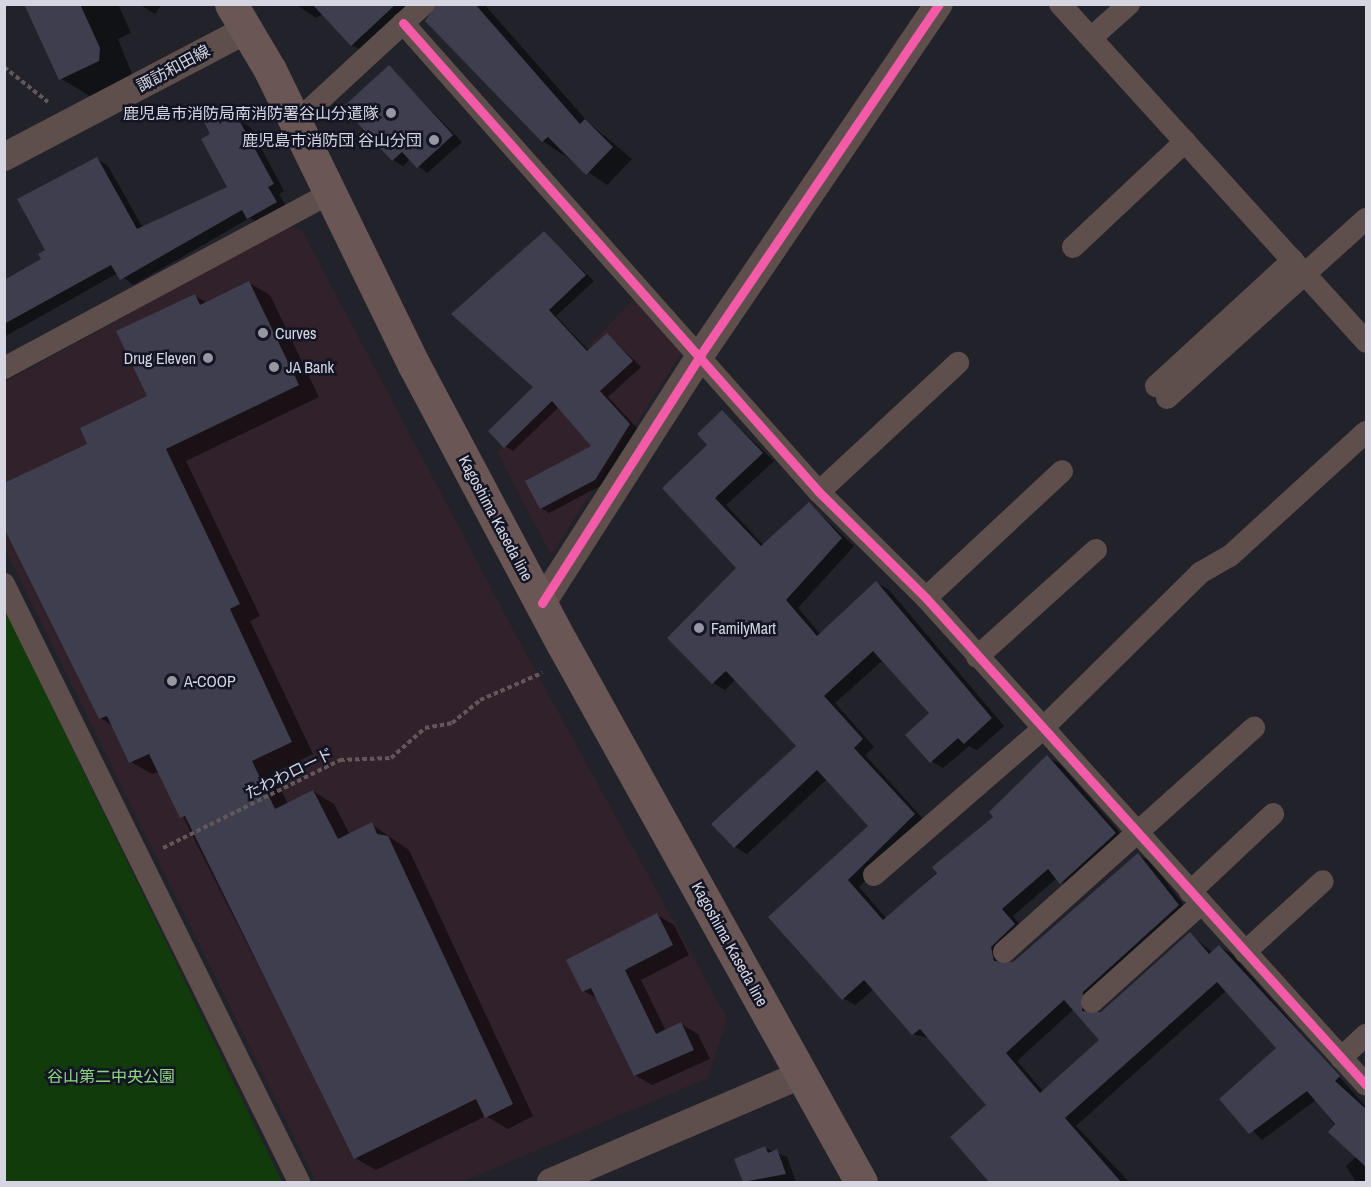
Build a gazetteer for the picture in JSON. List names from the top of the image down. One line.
{"streets":{"main road":["Kagoshima Kaseda line"],"street":["諏訪和田線"],"path":["たわわロード"]},"crossings":[["諏訪和田線","Kagoshima Kaseda line"]],"parks":["谷山第二中央公園"],"places":["鹿児島市消防局南消防署谷山分遣隊","鹿児島市消防団 谷山分団","Curves","Drug Eleven","JA Bank","FamilyMart","A-COOP"]}
